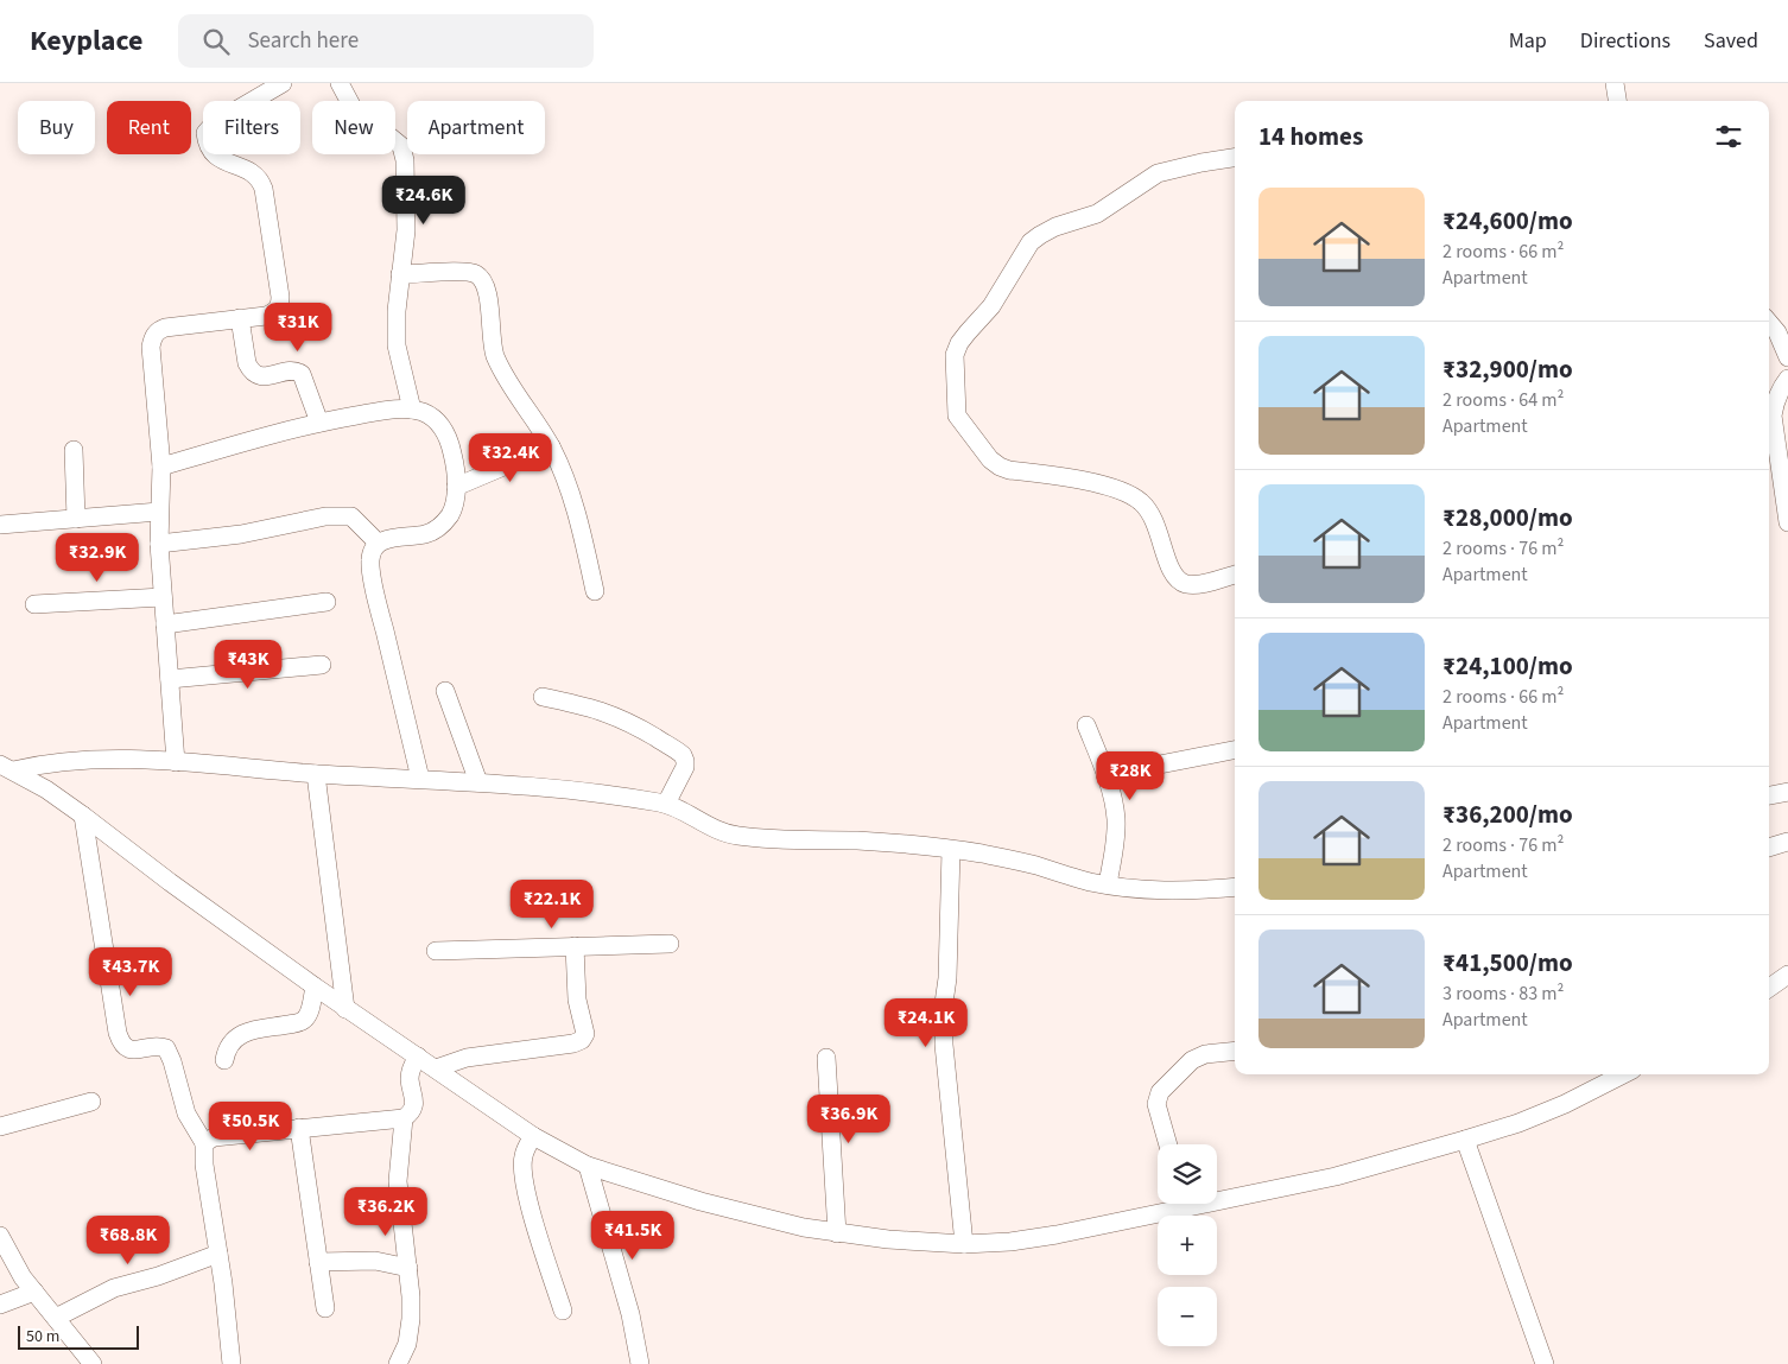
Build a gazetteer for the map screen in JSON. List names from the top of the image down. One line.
{"scale_bar":"50 m","page":{"header":"Keyplace","search":"Search here","nav":["Map","Directions","Saved"],"chip":["Buy","Rent","Filters","New","Apartment"],"heading":"14 homes","list":[{"name":"₹24,600/mo","note":"2 rooms · 66 m² · Apartment"},{"name":"₹32,900/mo","note":"2 rooms · 64 m² · Apartment"},{"name":"₹28,000/mo","note":"2 rooms · 76 m² · Apartment"},{"name":"₹24,100/mo","note":"2 rooms · 66 m² · Apartment"},{"name":"₹36,200/mo","note":"2 rooms · 76 m² · Apartment"},{"name":"₹41,500/mo","note":"3 rooms · 83 m² · Apartment"}],"price":["₹24.6K","₹31K","₹32.4K","₹32.9K","₹43K","₹28K","₹22.1K","₹43.7K","₹24.1K","₹36.9K","₹50.5K","₹36.2K","₹41.5K","₹68.8K"],"map_buttons":["+","−"],"scale":"50 m"}}
